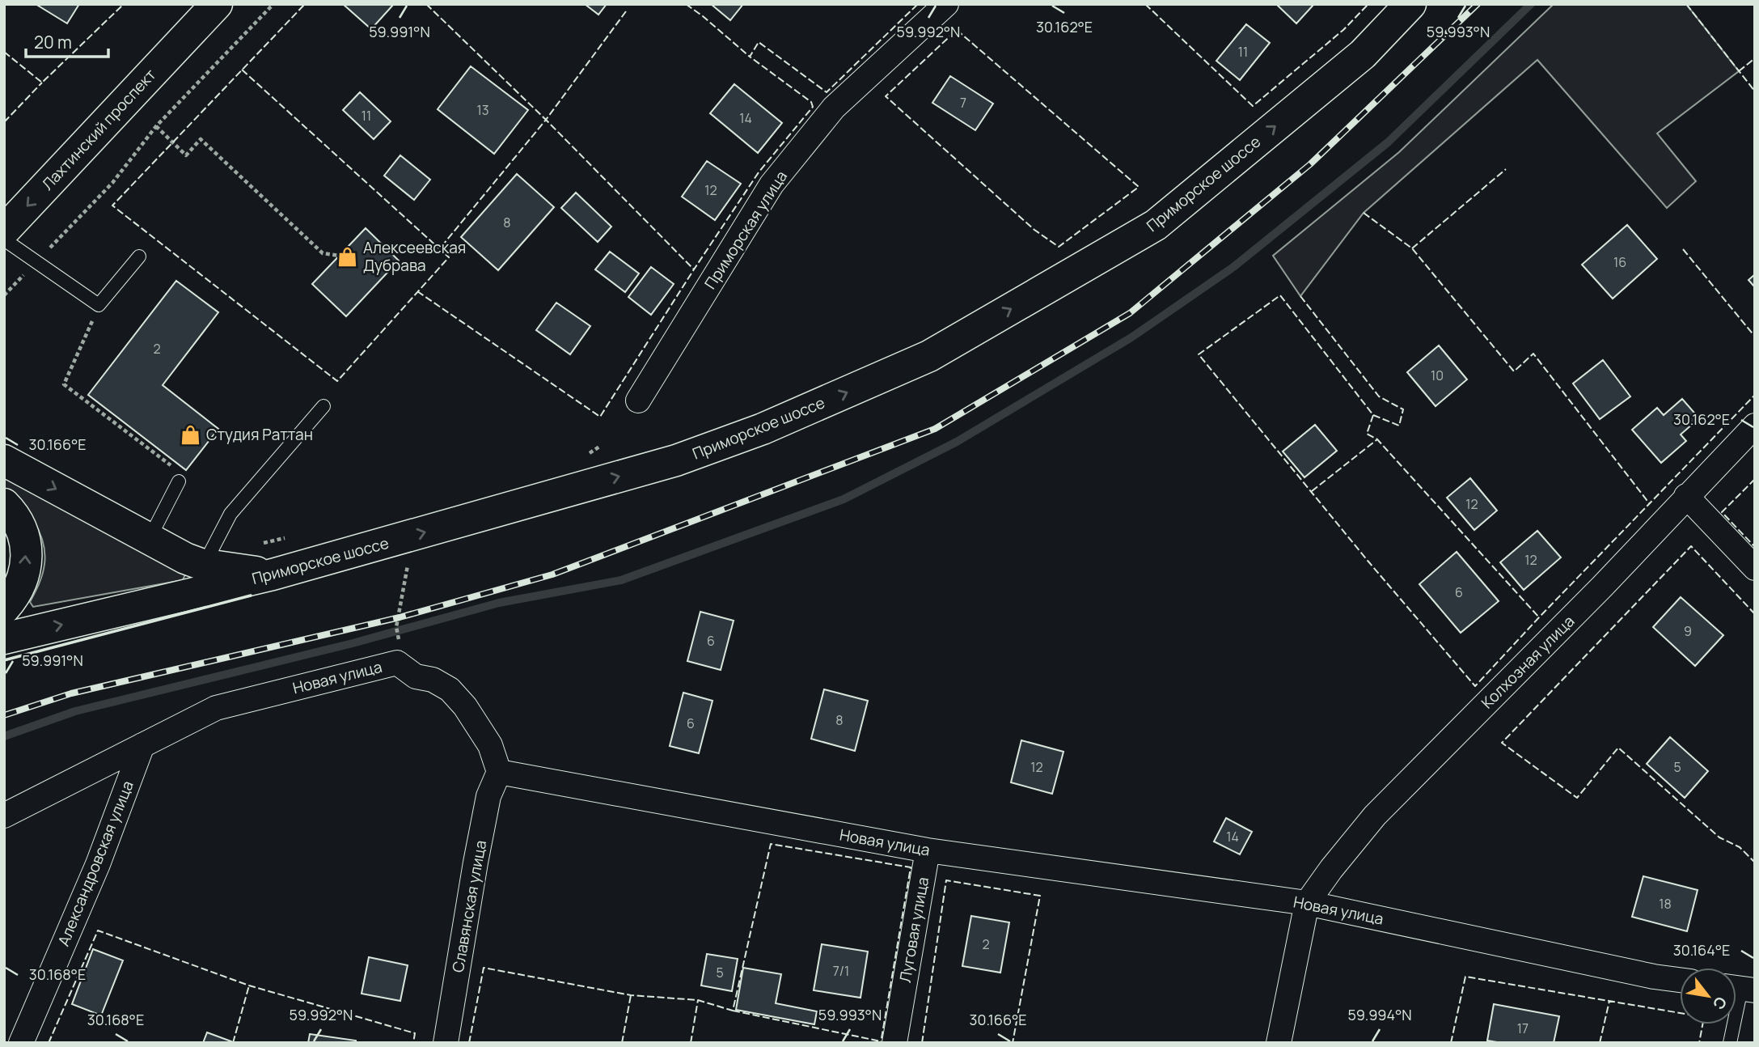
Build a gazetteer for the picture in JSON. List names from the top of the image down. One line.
{"streets":{"main road":["Лахтинский проспект","Приморское шоссе"],"street":["Приморская улица","Колхозная улица","Новая улица","Александровская улица","Славянская улица","Луговая улица"]},"crossings":[["Колхозная улица","Новая улица"],["Новая улица","Александровская улица"],["Новая улица","Славянская улица"],["Новая улица","Луговая улица"]],"one_way":["Лахтинский проспект","Приморское шоссе"],"places":{"shop":["Алексеевская Дубрава","Студия Раттан"]},"house_numbers":["11","7","13","11","14","12","8","16","2","10","12","12","6","9","6","8","6","12","5","14","18","2","7/1","5","17"],"scale_bar":"20 m","north":"bottom right","coordinates":["30.162°E","59.992°N","59.993°N","59.991°N","30.166°E","30.164°E","30.168°E","59.994°N"]}
